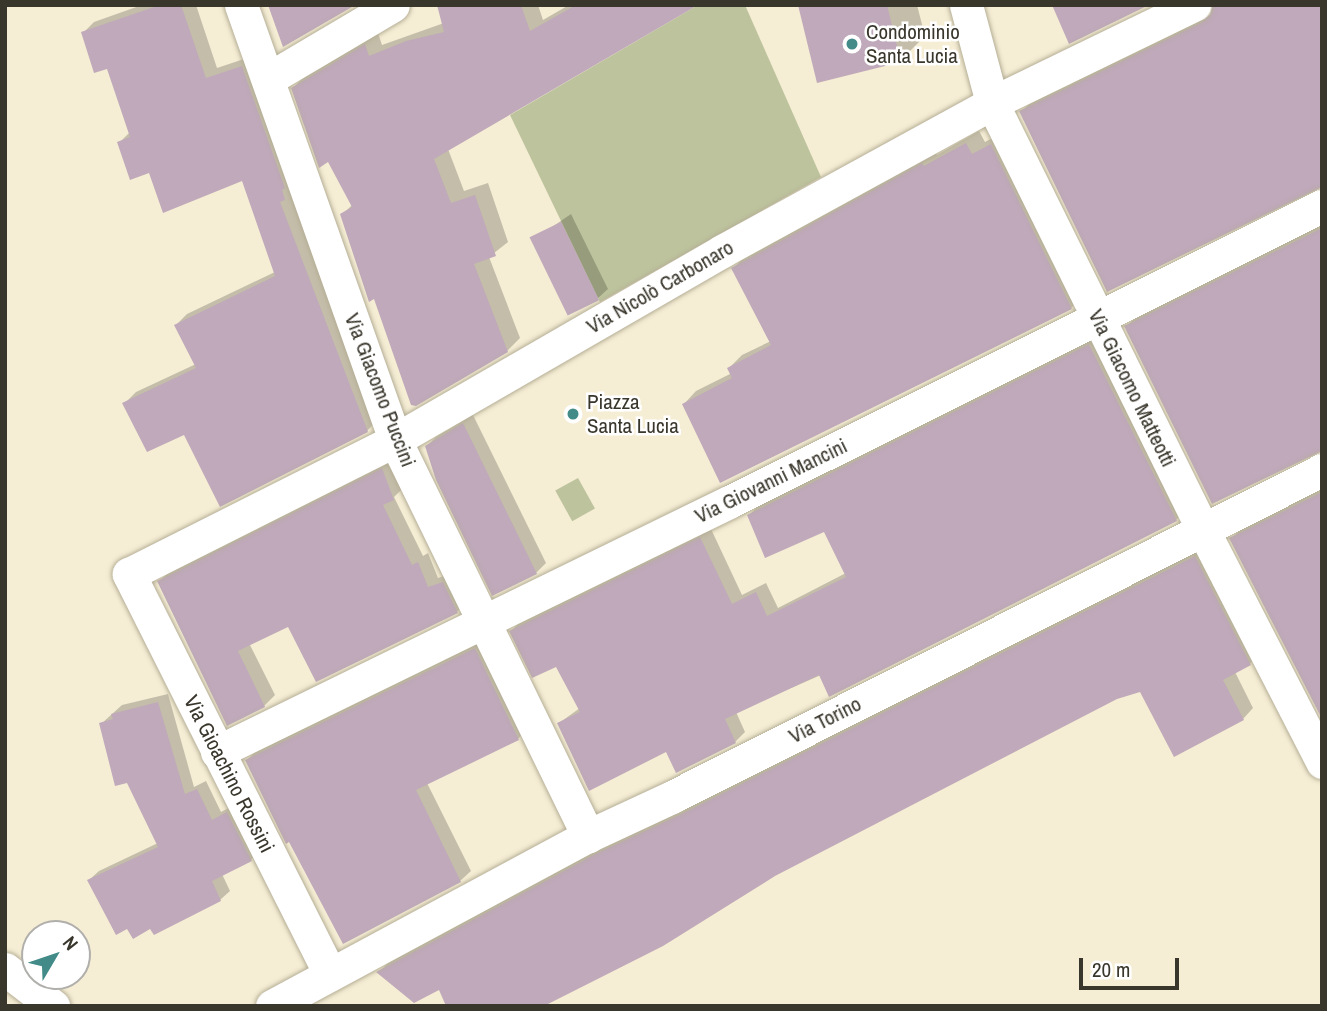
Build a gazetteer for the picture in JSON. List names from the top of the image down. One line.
{"streets":{"street":["Via Nicolò Carbonaro","Via Giacomo Matteotti","Via Giacomo Puccini","Via Giovanni Mancini","Via Torino","Via Gioachino Rossini"]},"crossings":[["Via Nicolò Carbonaro","Via Giacomo Matteotti"],["Via Nicolò Carbonaro","Via Giacomo Puccini"],["Via Nicolò Carbonaro","Via Gioachino Rossini"],["Via Giacomo Matteotti","Via Giovanni Mancini"],["Via Giacomo Matteotti","Via Torino"],["Via Giacomo Puccini","Via Giovanni Mancini"],["Via Giacomo Puccini","Via Torino"],["Via Giovanni Mancini","Via Gioachino Rossini"],["Via Torino","Via Gioachino Rossini"]],"places":["Condominio Santa Lucia","Piazza Santa Lucia"],"scale_bar":"20 m","north":"top right"}
